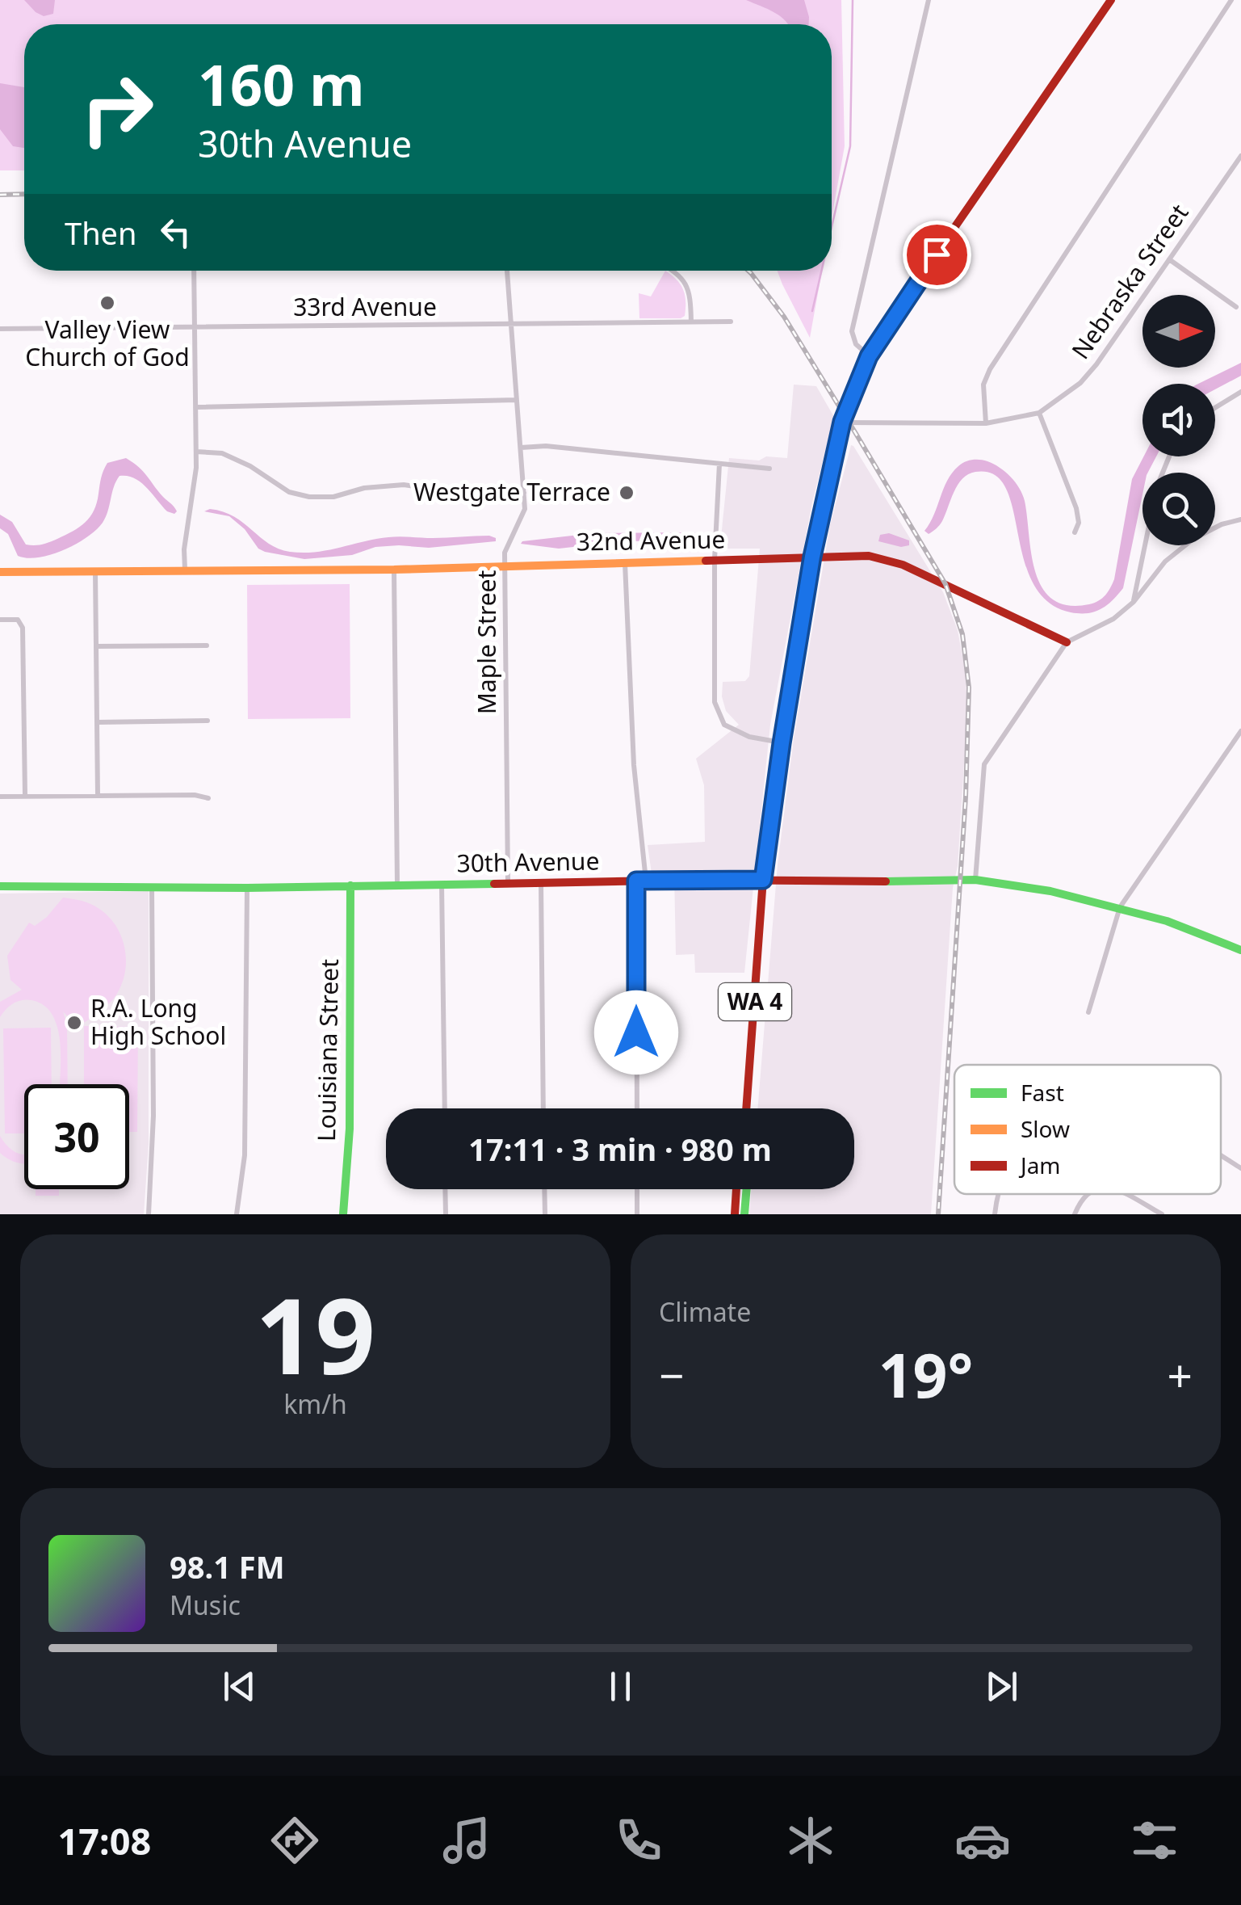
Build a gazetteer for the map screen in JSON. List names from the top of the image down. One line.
{"streets":{"street":["Nebraska Street","33rd Avenue","32nd Avenue","Maple Street","30th Avenue","WA 4","Louisiana Street"]},"crossings":[["Nebraska Street","WA 4"],["33rd Avenue","Maple Street"],["32nd Avenue","Maple Street"],["32nd Avenue","WA 4"],["Maple Street","30th Avenue"],["30th Avenue","WA 4"],["30th Avenue","Louisiana Street"]],"places":["Valley View Church of God","Westgate Terrace","R.A. Long High School"],"legend":["Fast","Slow","Jam"],"north":"right","page":{"turn":["160 m","30th Avenue"],"then":"Then","limit":"30","trip":"17:11 · 3 min · 980 m","tile":[["19","km/h"],"Climate"],"heat":["−","19°","+"],"song":["98.1 FM","Music"],"tabs":"17:08"}}
